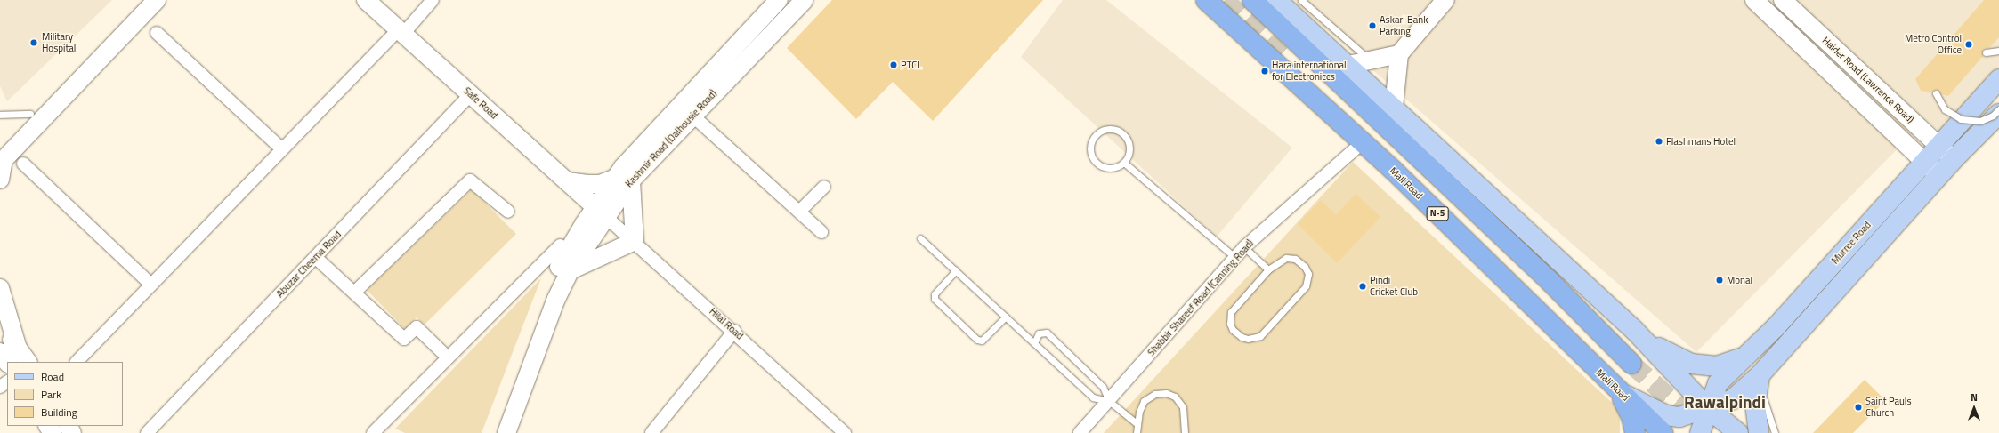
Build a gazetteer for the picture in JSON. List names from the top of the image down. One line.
{"streets":{"highway":["Mall Road","N-5"],"main road":["Murree Road"],"street":["Haider Road (Lawrence Road)","Safe Road","Kashmir Road (Dalhousie Road)","Abuzar Cheema Road","Shabbir Shareef Road (Canning Road)","Hilal Road"]},"crossings":[["Haider Road (Lawrence Road)","Murree Road"],["Safe Road","Kashmir Road (Dalhousie Road)"],["Safe Road","Abuzar Cheema Road"],["Safe Road","Hilal Road"],["Kashmir Road (Dalhousie Road)","Hilal Road"],["Mall Road","Shabbir Shareef Road (Canning Road)"]],"districts":["Rawalpindi"],"places":["Askari Bank Parking","Military Hospital","Metro Control Office","PTCL","Hara international for Electroniccs","Flashmans Hotel","Monal","Pindi Cricket Club","Saint Pauls Church"],"legend":["Road","Park","Building"],"north":"top"}
